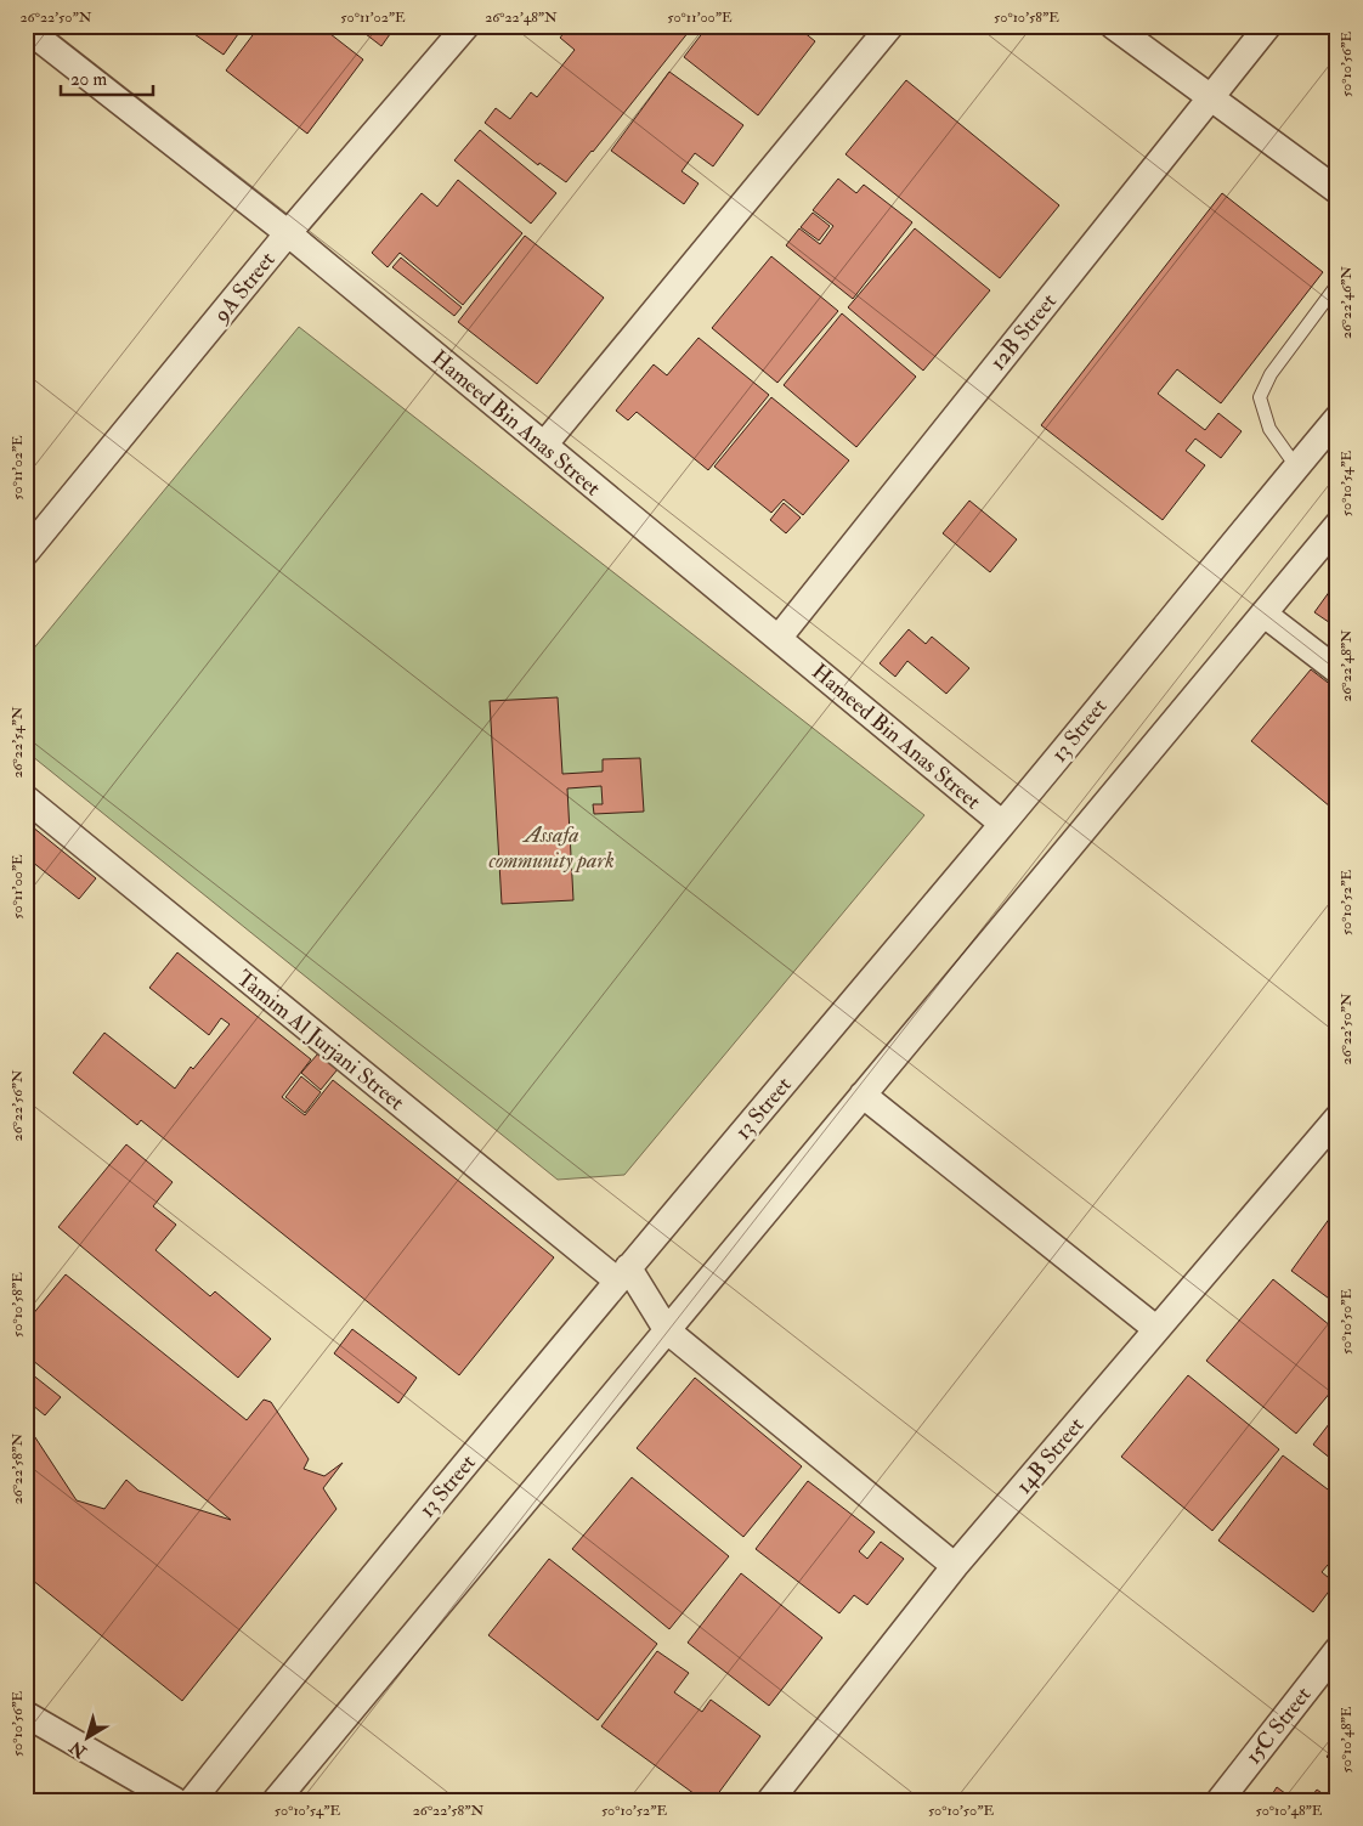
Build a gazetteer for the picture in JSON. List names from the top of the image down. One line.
{"streets":{"street":["9A Street","12B Street","Hameed Bin Anas Street","13 Street","Tamim Al Jurjani Street","14B Street","15C Street"]},"crossings":[["9A Street","Hameed Bin Anas Street"],["12B Street","Hameed Bin Anas Street"],["Hameed Bin Anas Street","13 Street"],["13 Street","Tamim Al Jurjani Street"],["Tamim Al Jurjani Street","14B Street"]],"parks":["Assafa community park"],"scale_bar":"20 m","north":"bottom left","coordinates":["26°22'50\"N","50°11'02\"E","26°22'48\"N","50°11'00\"E","50°10'58\"E","50°10'56\"E","26°22'46\"N","50°10'54\"E","26°22'54\"N","50°10'52\"E","26°22'56\"N","50°10'50\"E","26°22'58\"N","50°10'48\"E"]}
